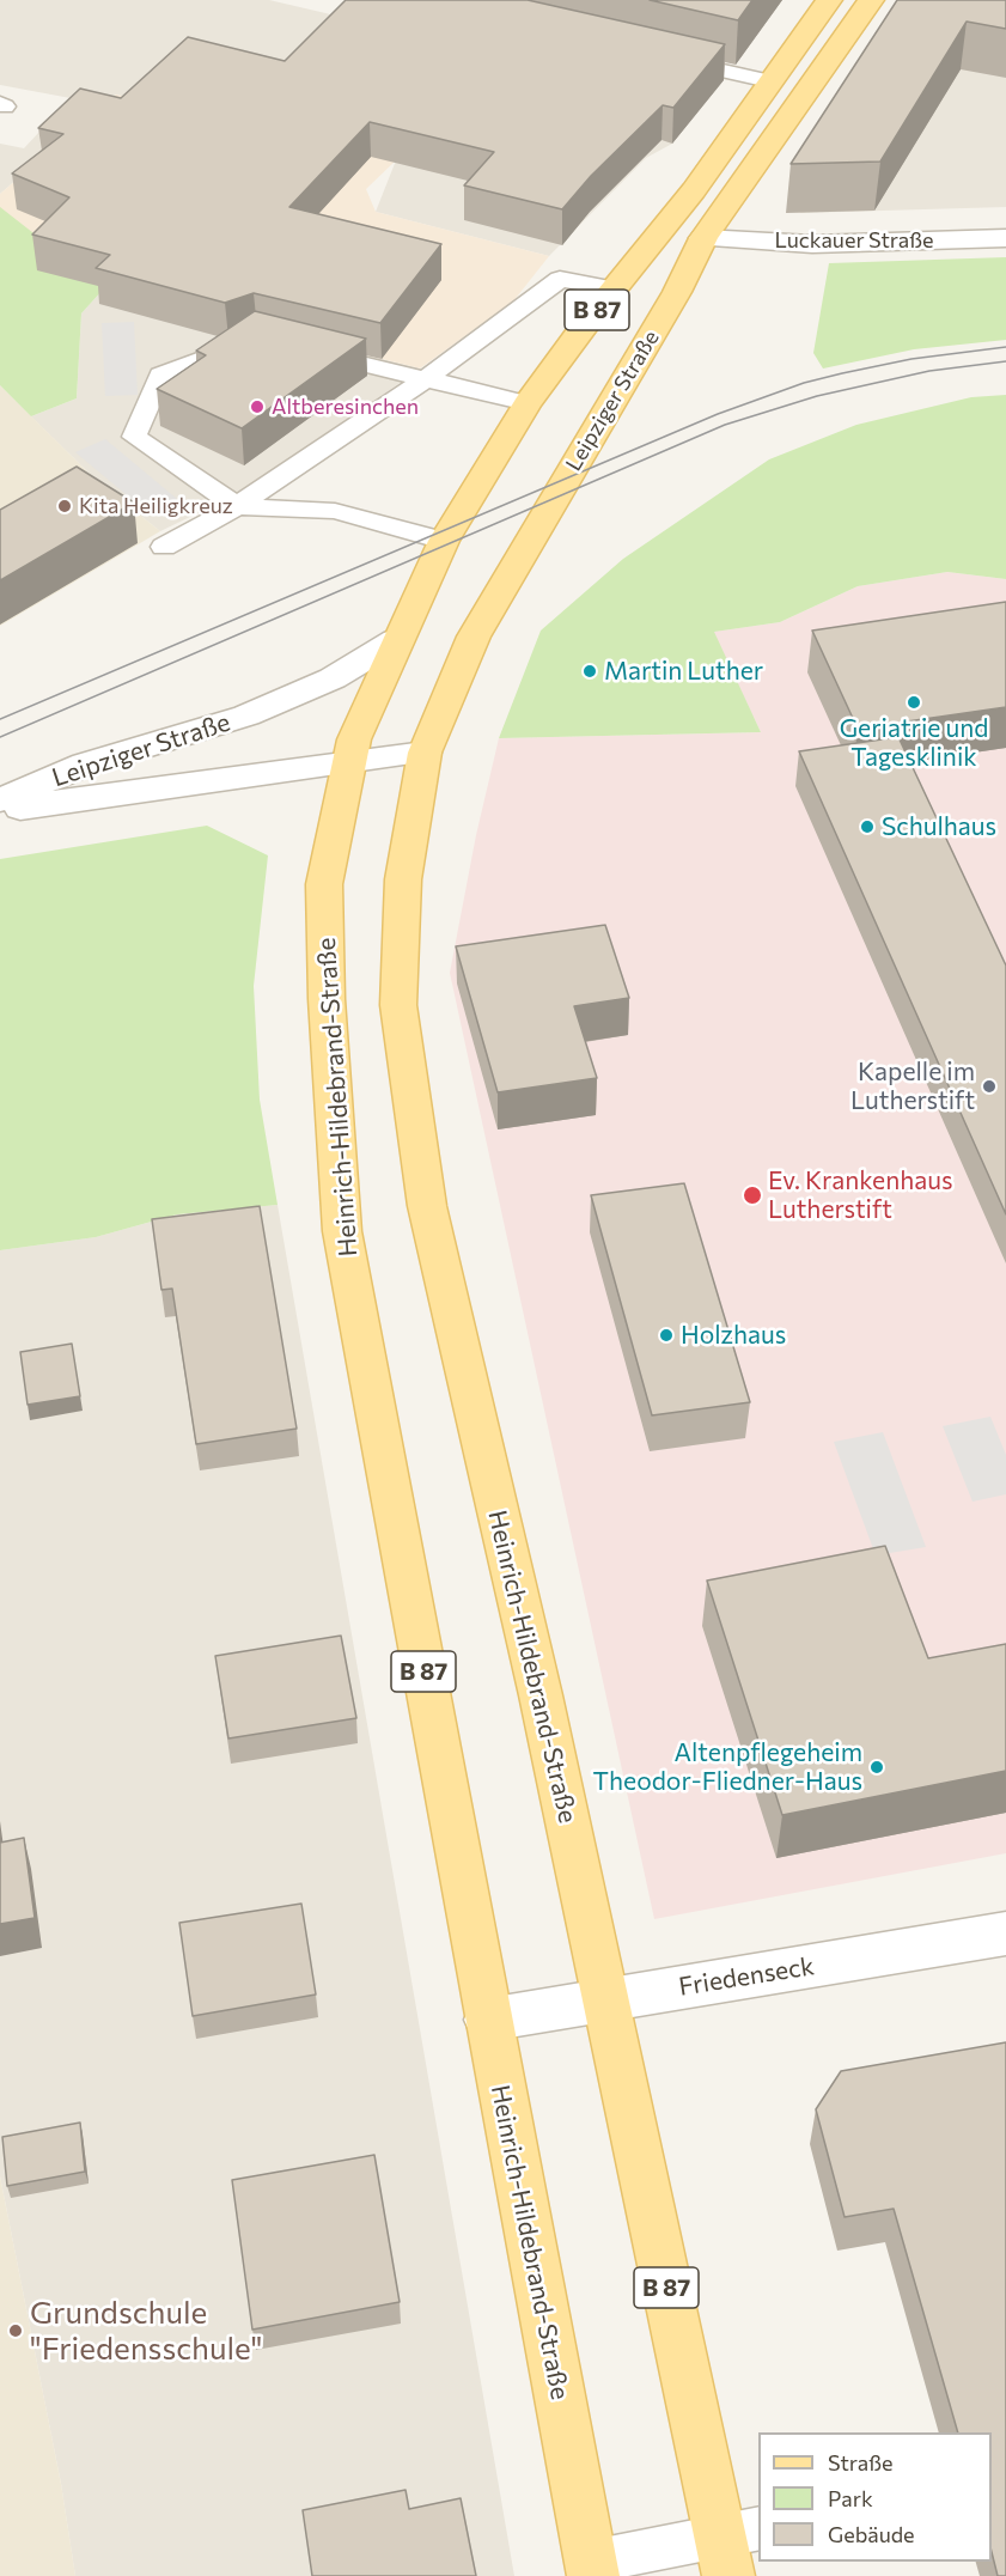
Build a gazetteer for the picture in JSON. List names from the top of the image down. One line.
{"streets":{"main road":["B 87","Leipziger Straße","Heinrich-Hildebrand-Straße"],"street":["Luckauer Straße","Friedenseck"]},"crossings":[["Luckauer Straße","Leipziger Straße"],["B 87","Leipziger Straße"],["B 87","Heinrich-Hildebrand-Straße"],["Leipziger Straße","Heinrich-Hildebrand-Straße"],["Heinrich-Hildebrand-Straße","Friedenseck"]],"places":["Altberesinchen","Kita Heiligkreuz","Martin Luther","Geriatrie und Tagesklinik","Schulhaus","Kapelle im Lutherstift","Ev. Krankenhaus Lutherstift","Holzhaus","Altenpflegeheim Theodor-Fliedner-Haus","Grundschule \"Friedensschule\""],"legend":["Straße","Park","Gebäude"]}
